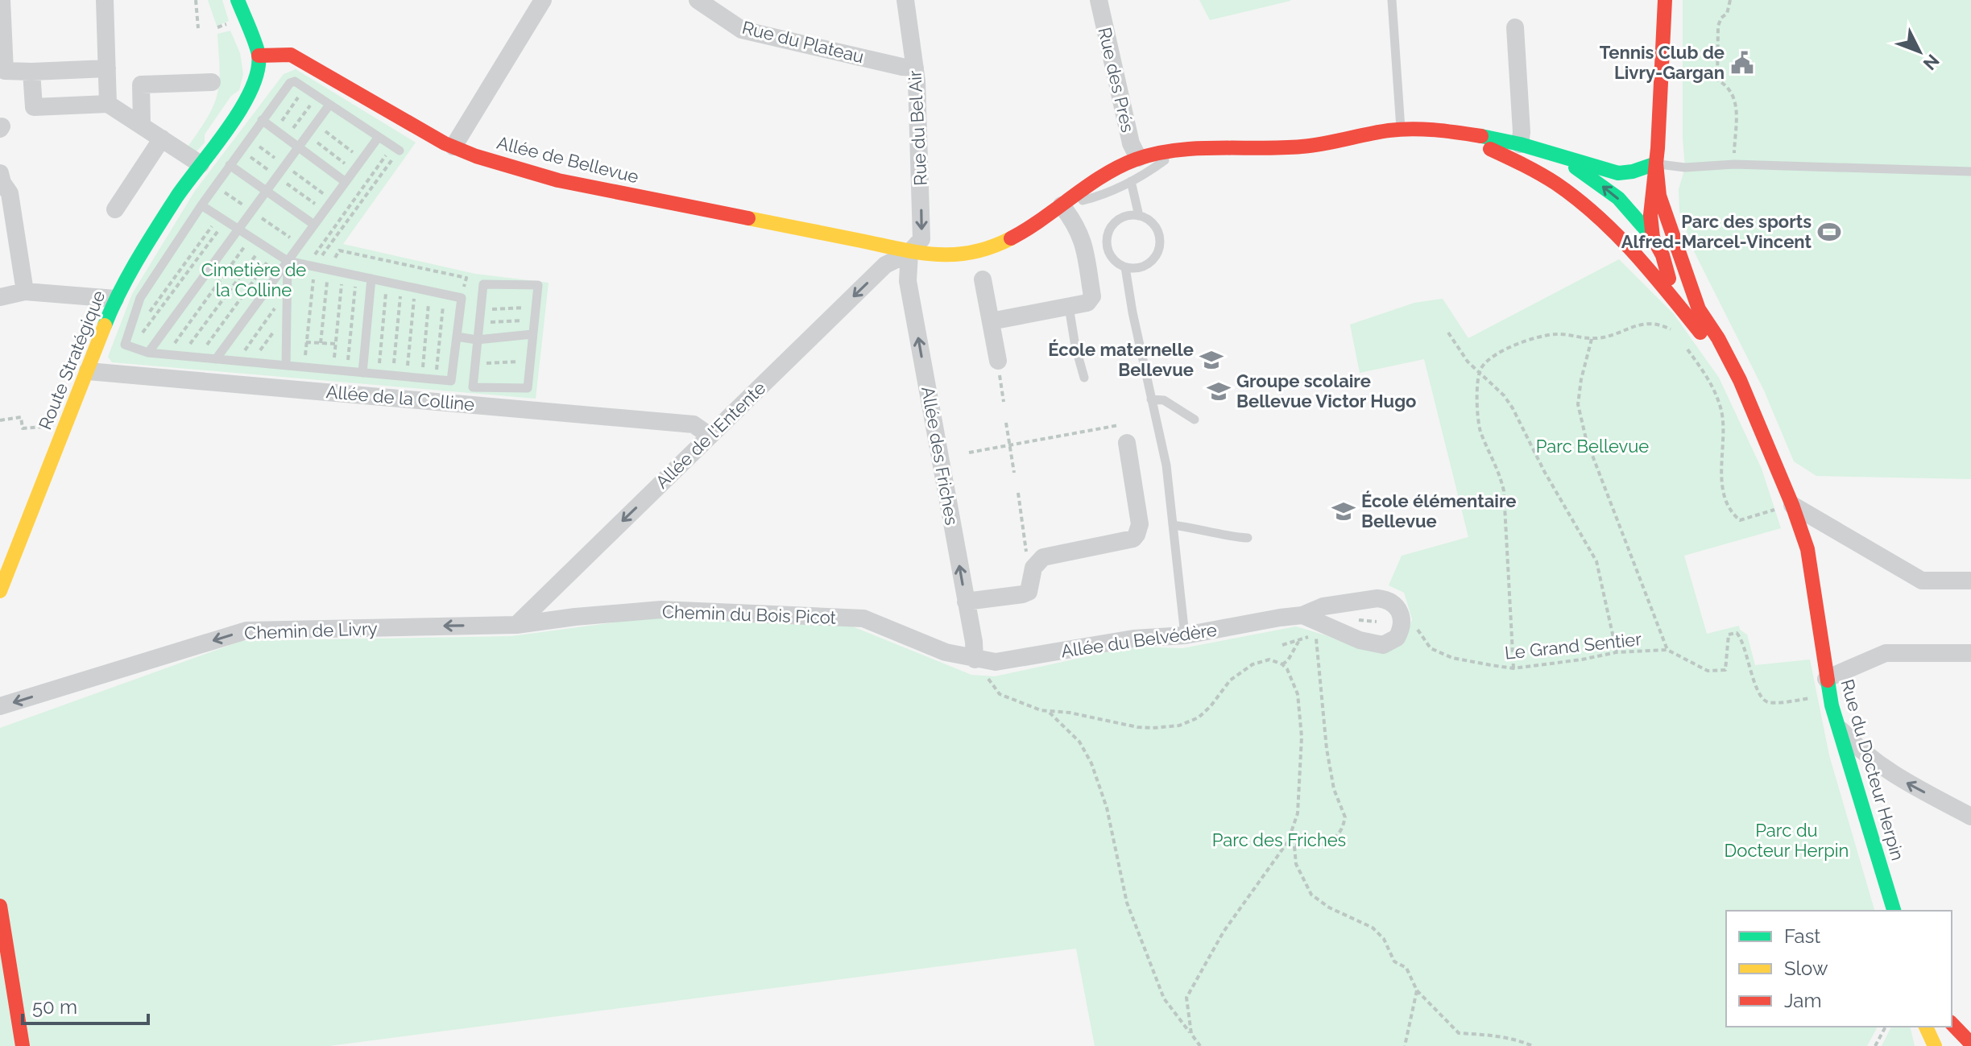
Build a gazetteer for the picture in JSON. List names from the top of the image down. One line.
{"streets":{"street":["Rue du Plateau","Rue des Prés","Rue du Bel Air","Allée de Bellevue","Route Stratégique","Allée de la Colline","Allée de l'Entente","Allée des Friches","Chemin du Bois Picot","Chemin de Livry","Allée du Belvédère","Rue du Docteur Herpin"],"path":["Le Grand Sentier"]},"crossings":[["Rue du Plateau","Rue du Bel Air"],["Rue des Prés","Allée de Bellevue"],["Rue du Bel Air","Allée de Bellevue"],["Rue du Bel Air","Allée de l'Entente"],["Rue du Bel Air","Allée des Friches"],["Allée de Bellevue","Route Stratégique"],["Allée de Bellevue","Allée de l'Entente"],["Allée de Bellevue","Allée des Friches"],["Allée de Bellevue","Rue du Docteur Herpin"],["Route Stratégique","Allée de la Colline"],["Allée de la Colline","Allée de l'Entente"],["Allée de l'Entente","Allée des Friches"],["Allée de l'Entente","Chemin du Bois Picot"],["Allée de l'Entente","Chemin de Livry"],["Allée des Friches","Chemin du Bois Picot"],["Allée des Friches","Allée du Belvédère"],["Chemin du Bois Picot","Chemin de Livry"],["Chemin du Bois Picot","Allée du Belvédère"],["Le Grand Sentier","Rue du Docteur Herpin"]],"one_way":["Rue du Bel Air","Allée de l'Entente","Allée des Friches","Chemin de Livry"],"parks":["Cimetière de la Colline","Parc Bellevue","Parc du Docteur Herpin","Parc des Friches"],"places":{"public building":["Tennis Club de Livry-Gargan"],"sports":["Parc des sports Alfred-Marcel-Vincent"],"school or university":["École maternelle Bellevue","Groupe scolaire Bellevue Victor Hugo","École élémentaire Bellevue"]},"legend":["Fast","Slow","Jam"],"scale_bar":"50 m","north":"bottom right"}
